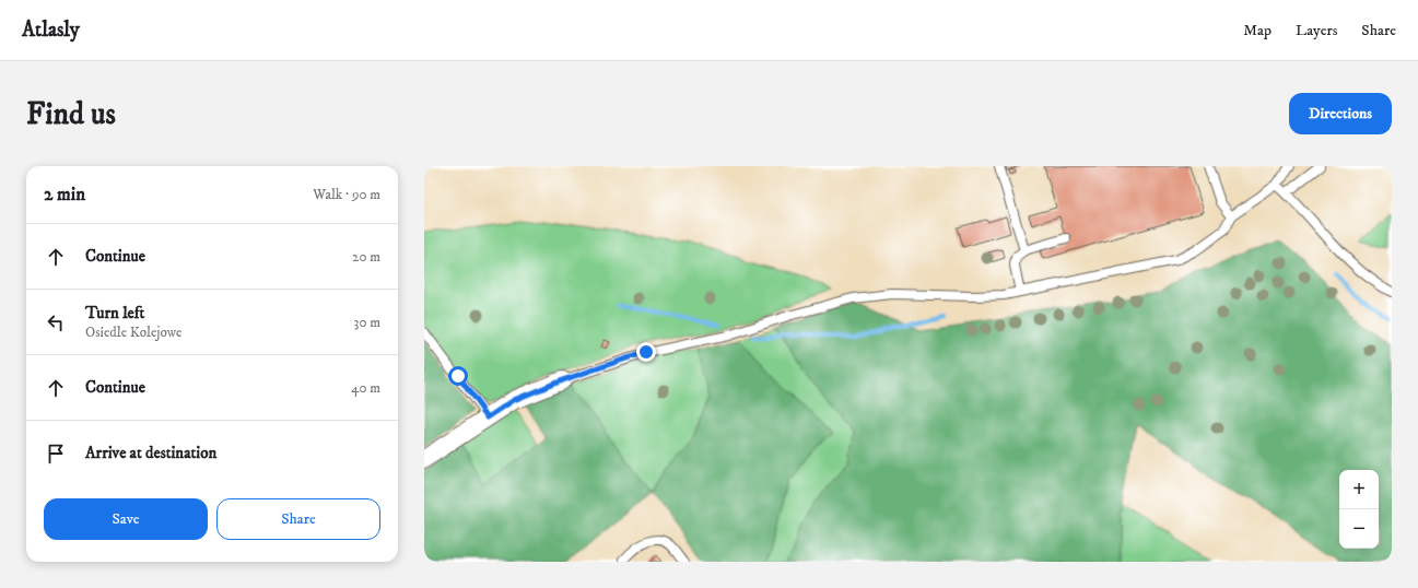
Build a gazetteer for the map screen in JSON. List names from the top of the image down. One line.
{"page":{"header":"Atlasly","nav":["Map","Layers","Share"],"buttons":["Directions",["Save","Share"]],"title":"Find us","heading":["2 min","Walk · 90 m"],"list":[["Continue","20 m"],["Turn left","Osiedle Kolejowe","30 m"],["Continue","40 m"],"Arrive at destination"],"map_buttons":["+","−"]}}
